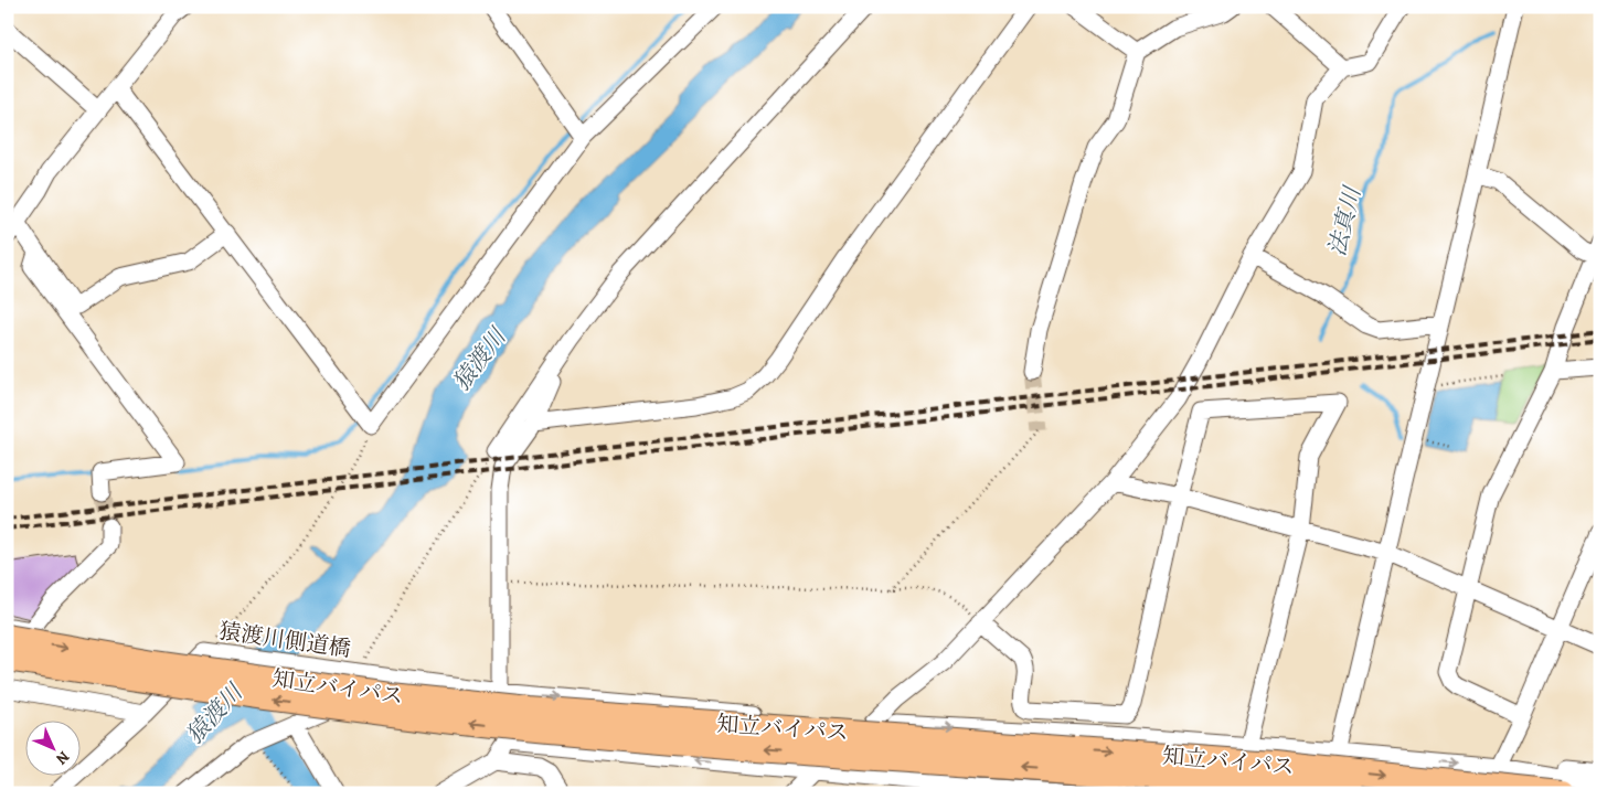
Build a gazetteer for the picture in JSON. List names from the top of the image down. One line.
{"streets":{"highway":["知立バイパス"],"street":["猿渡川側道橋"]},"water":["法真川","猿渡川"],"north":"bottom right"}
